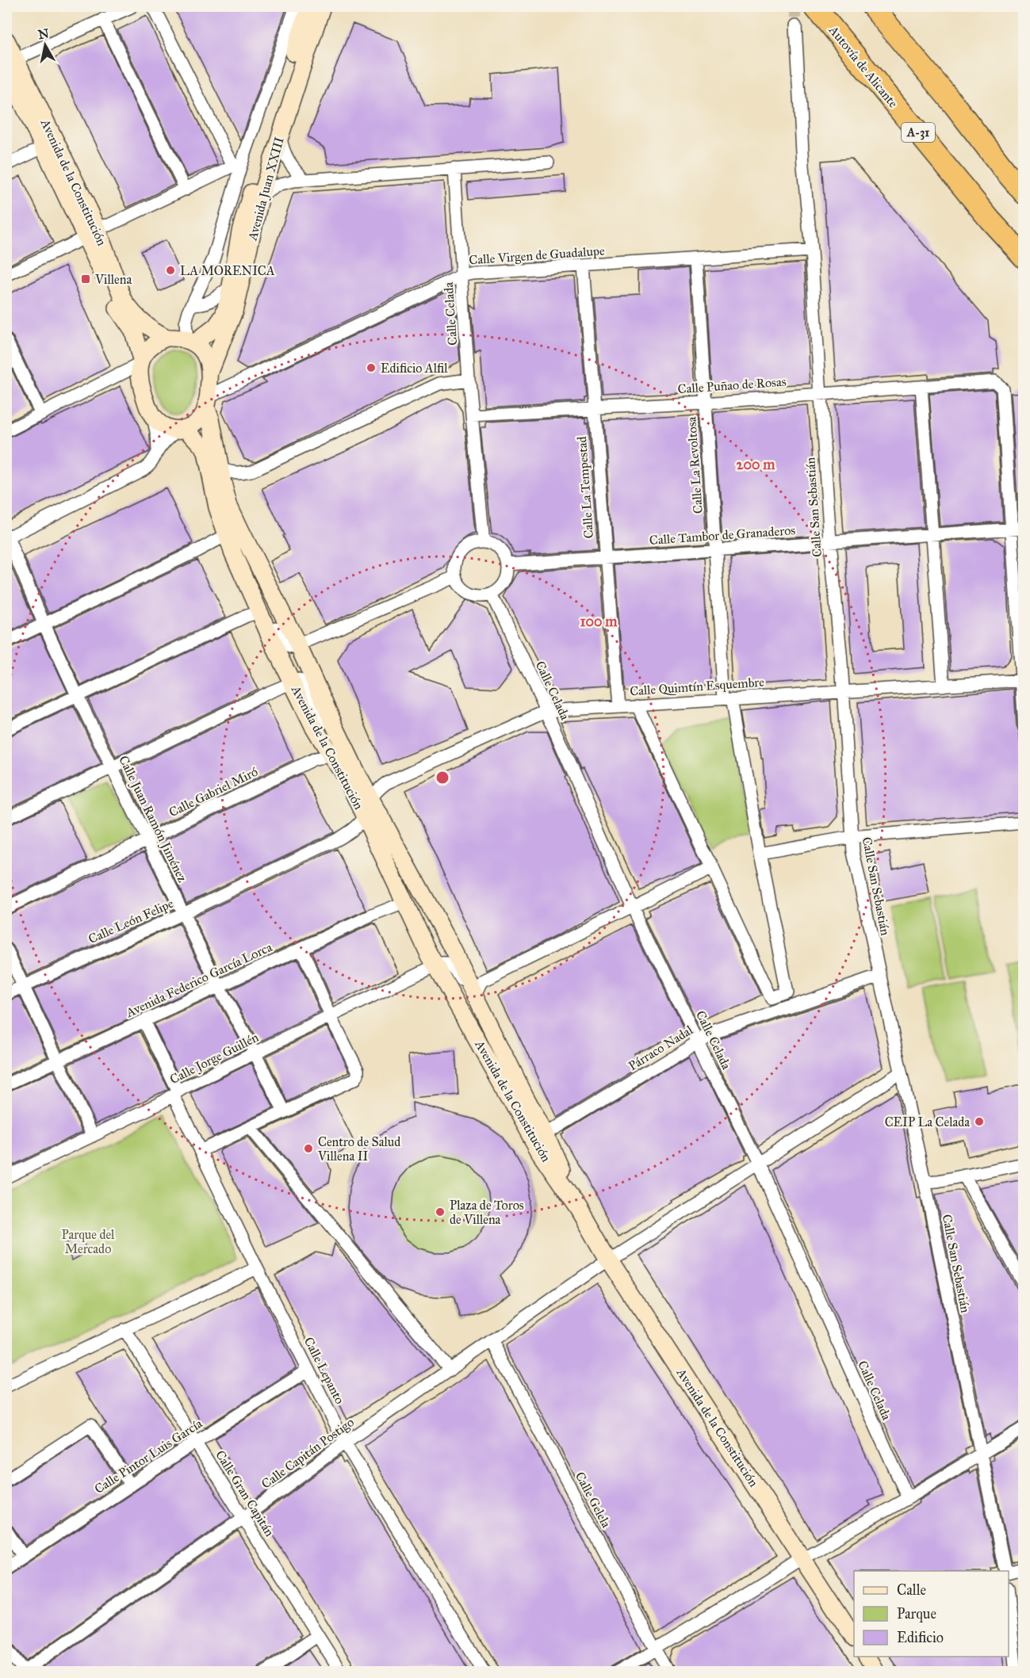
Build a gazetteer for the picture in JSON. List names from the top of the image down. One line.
{"streets":{"highway":["Autovía de Alicante","A-31"],"street":["Avenida de la Constitución","Avenida Juan XXIII","Calle Virgen de Guadalupe","Calle Celada","Calle Puñao de Rosas","Calle La Revoltosa","Calle La Tempestad","Calle San Sebastián","Calle Tambor de Granaderos","Calle Quimtín Esquembre","Calle Gabriel Miró","Calle Juan Ramón Jiménez","Calle León Felipe","Avenida Federico García Lorca","Párraco Nadal","Calle Jorge Guillén","Calle Lepanto","Calle Capitán Postigo","Calle Pintor Luis García","Calle Gran Capitán","Calle Gelela"]},"crossings":[["Avenida de la Constitución","Avenida Juan XXIII"],["Avenida de la Constitución","Calle Virgen de Guadalupe"],["Avenida de la Constitución","Calle Gabriel Miró"],["Avenida de la Constitución","Calle León Felipe"],["Avenida de la Constitución","Avenida Federico García Lorca"],["Avenida de la Constitución","Calle Jorge Guillén"],["Avenida de la Constitución","Calle Capitán Postigo"],["Avenida Juan XXIII","Calle Virgen de Guadalupe"],["Calle Virgen de Guadalupe","Calle Celada"],["Calle Virgen de Guadalupe","Calle La Revoltosa"],["Calle Virgen de Guadalupe","Calle La Tempestad"],["Calle Virgen de Guadalupe","Calle San Sebastián"],["Calle Celada","Calle Puñao de Rosas"],["Calle Celada","Calle Tambor de Granaderos"],["Calle Celada","Calle Quimtín Esquembre"],["Calle Celada","Párraco Nadal"],["Calle Celada","Calle Capitán Postigo"],["Calle Puñao de Rosas","Calle La Revoltosa"],["Calle Puñao de Rosas","Calle La Tempestad"],["Calle Puñao de Rosas","Calle San Sebastián"],["Calle Puñao de Rosas","Calle Tambor de Granaderos"],["Calle La Revoltosa","Calle Tambor de Granaderos"],["Calle La Revoltosa","Calle Quimtín Esquembre"],["Calle La Tempestad","Calle Tambor de Granaderos"],["Calle La Tempestad","Calle Quimtín Esquembre"],["Calle San Sebastián","Calle Tambor de Granaderos"],["Calle San Sebastián","Calle Quimtín Esquembre"],["Calle San Sebastián","Párraco Nadal"],["Calle San Sebastián","Calle Capitán Postigo"],["Calle Gabriel Miró","Calle Juan Ramón Jiménez"],["Calle Juan Ramón Jiménez","Calle León Felipe"],["Calle Juan Ramón Jiménez","Avenida Federico García Lorca"],["Calle Juan Ramón Jiménez","Calle Jorge Guillén"],["Avenida Federico García Lorca","Calle Lepanto"],["Calle Jorge Guillén","Calle Lepanto"],["Calle Lepanto","Calle Capitán Postigo"],["Calle Lepanto","Calle Pintor Luis García"],["Calle Capitán Postigo","Calle Gran Capitán"],["Calle Capitán Postigo","Calle Gelela"],["Calle Pintor Luis García","Calle Gran Capitán"]],"parks":["Parque del Mercado"],"places":{"other":["LA MORENICA","Edificio Alfil","CEIP La Celada","Centro de Salud Villena II","Plaza de Toros de Villena"],"transit":["Villena"]},"legend":["Calle","Parque","Edificio"],"north":"top","rings":["200 m","100 m"]}
